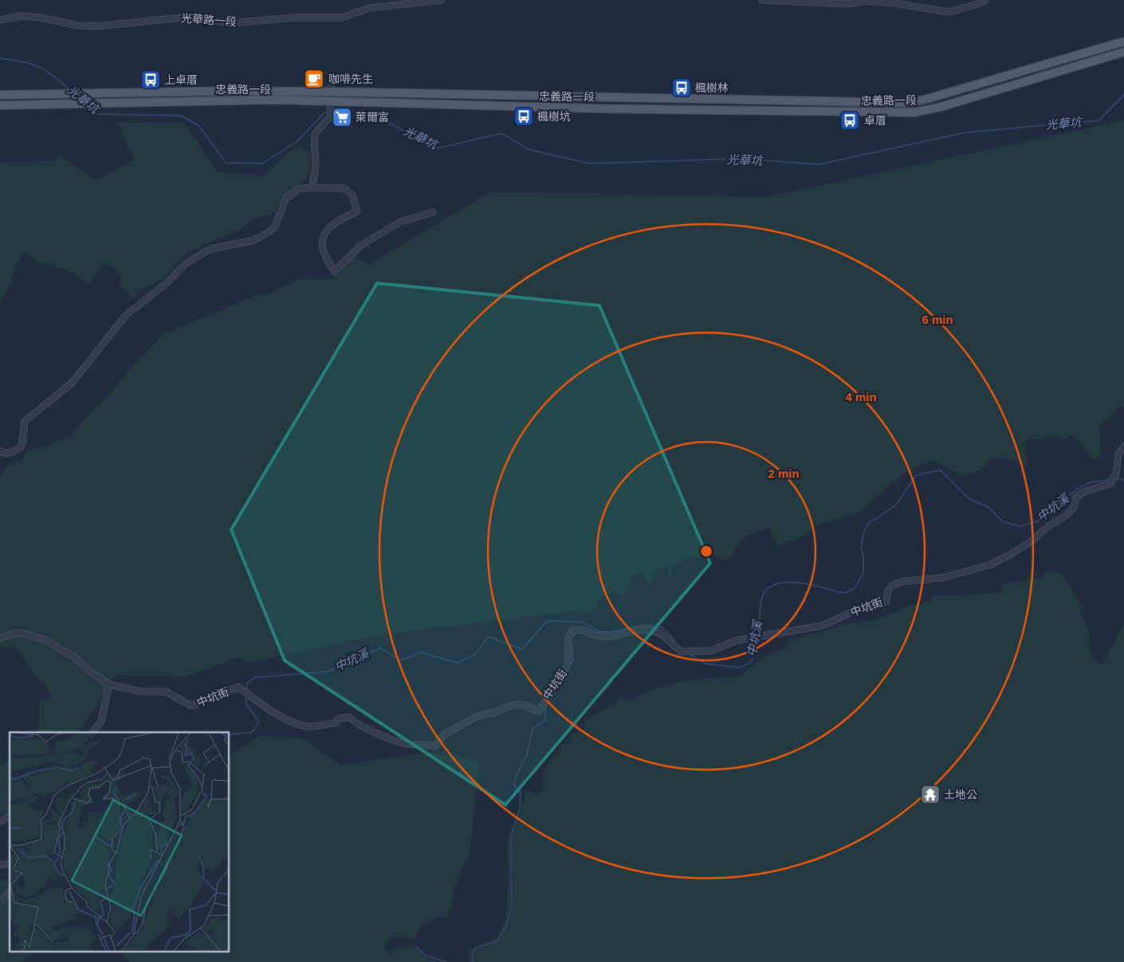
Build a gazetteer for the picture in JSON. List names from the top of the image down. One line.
{"streets":{"main road":["忠義路一段"],"street":["光華路一段","中坑街"]},"water":["光華坑","中坑溪"],"places":{"cafe":["咖啡先生"],"bus stop":["上卓厝","楓樹林","楓樹坑","卓厝"],"supermarket":["萊爾富"],"temple":["土地公"]},"rings":["6 min","4 min","2 min"]}
